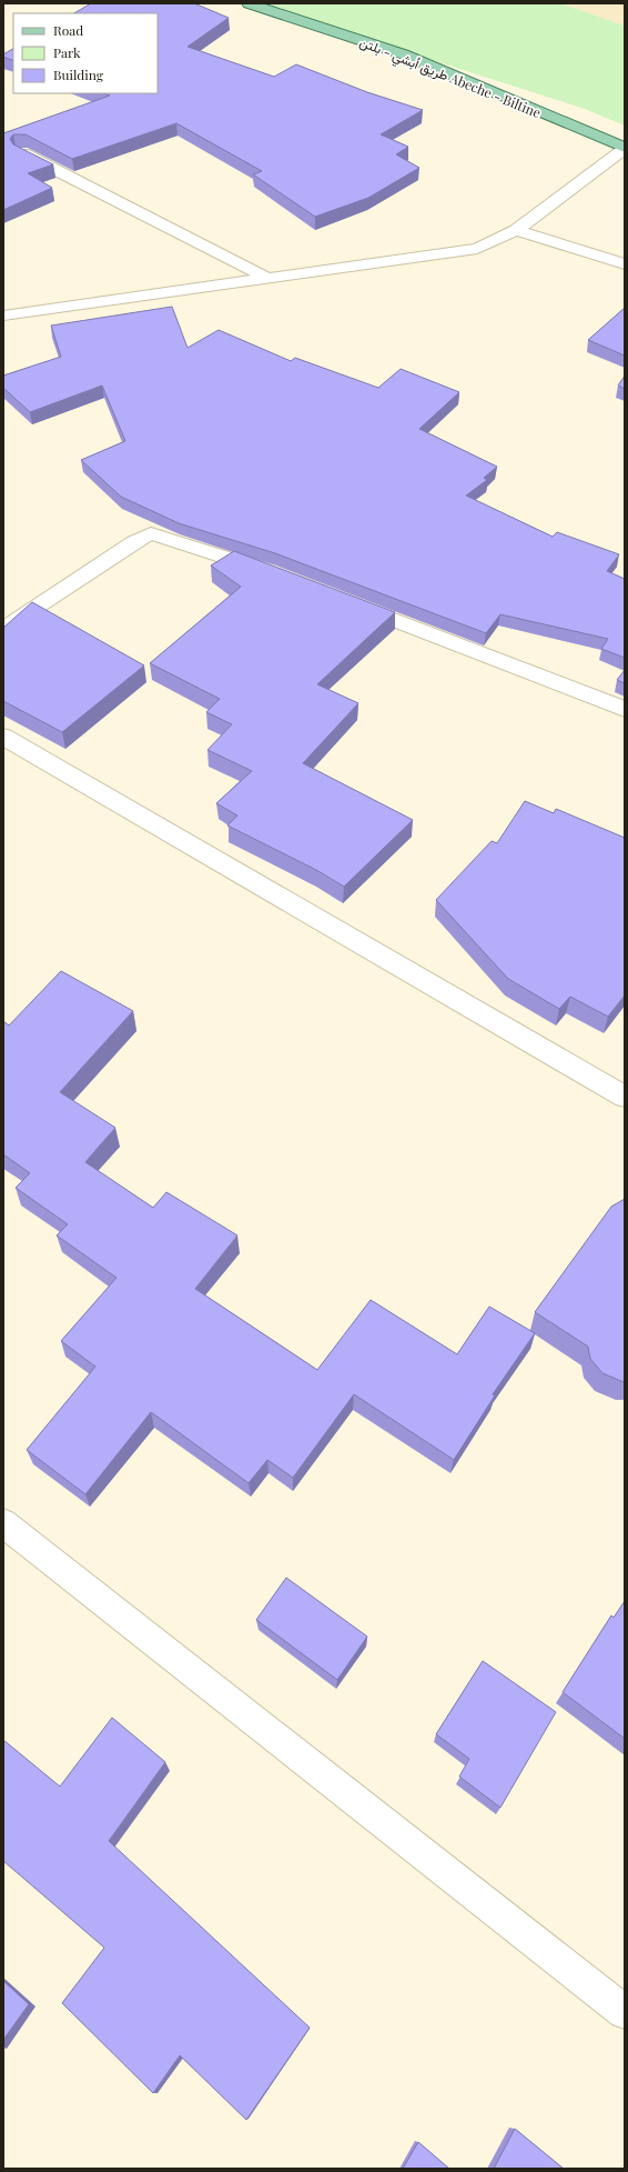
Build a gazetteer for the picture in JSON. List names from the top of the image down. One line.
{"streets":{"main road":["طريق أبشي - بلتن Abeche - Biltine"]},"legend":["Road","Park","Building"]}
